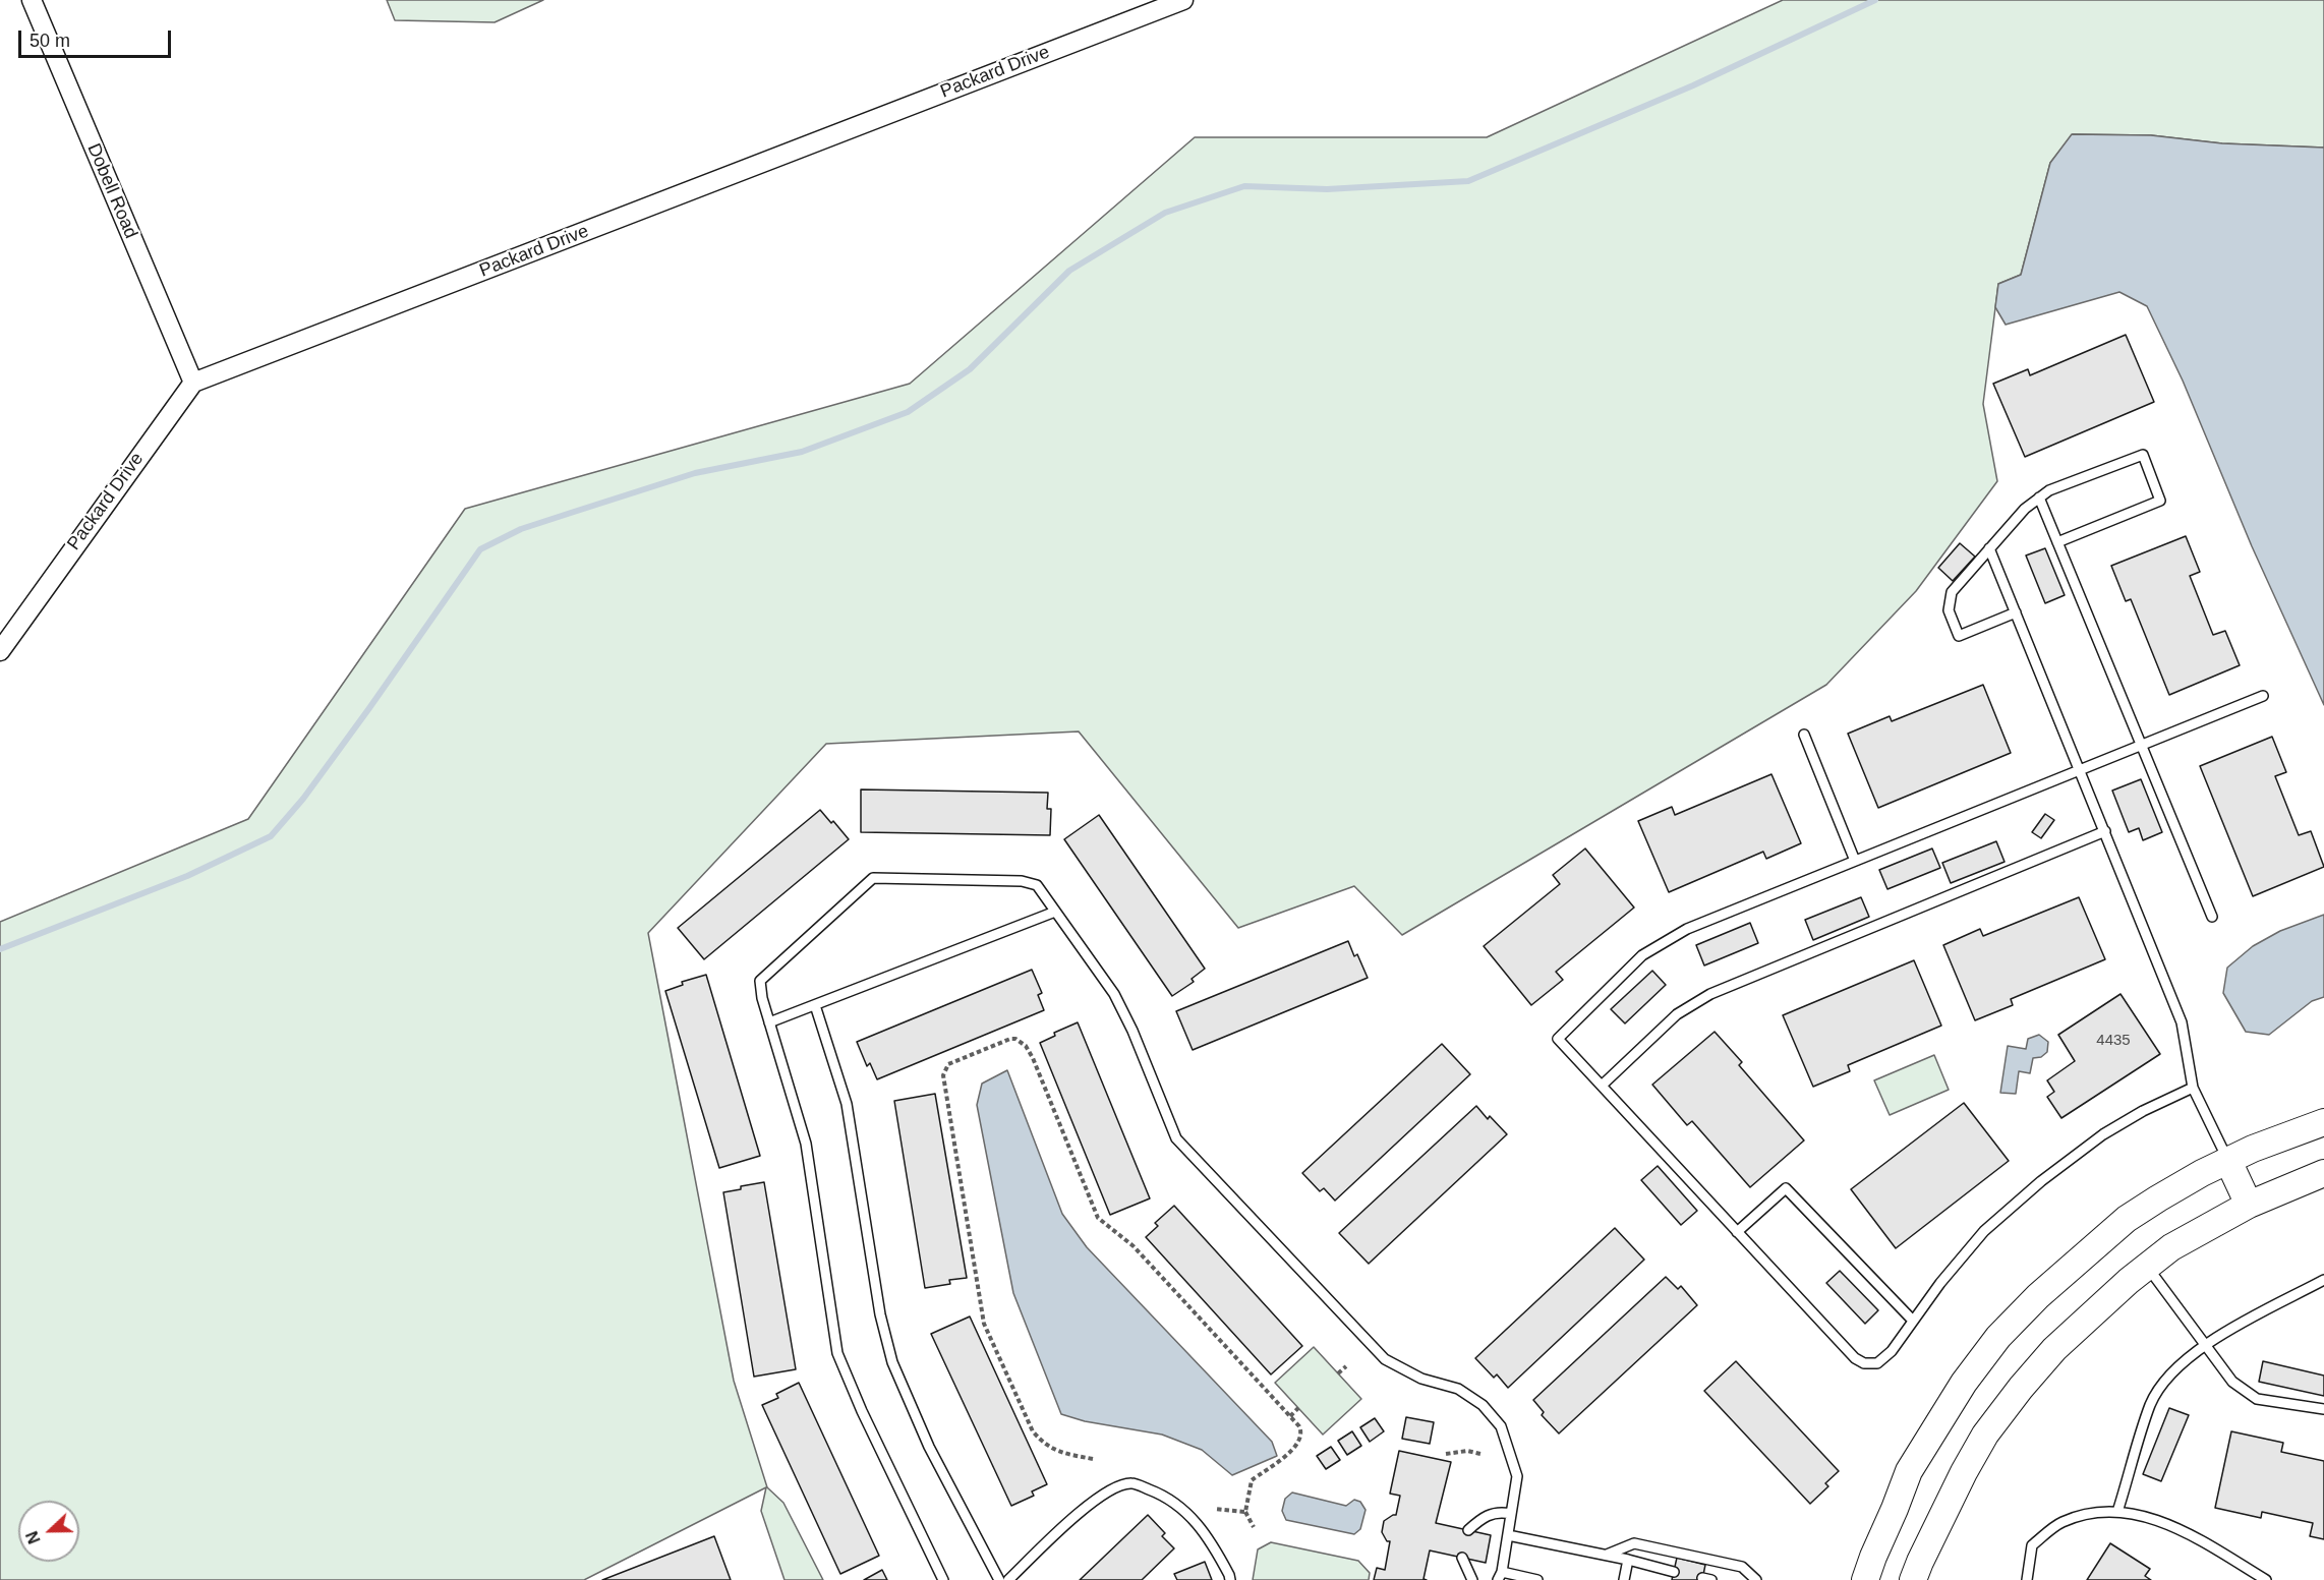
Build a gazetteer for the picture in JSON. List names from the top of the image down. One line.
{"streets":{"street":["Packard Drive","Dobell Road"]},"crossings":[["Packard Drive","Dobell Road"]],"house_numbers":["4435"],"scale_bar":"50 m","north":"left"}
